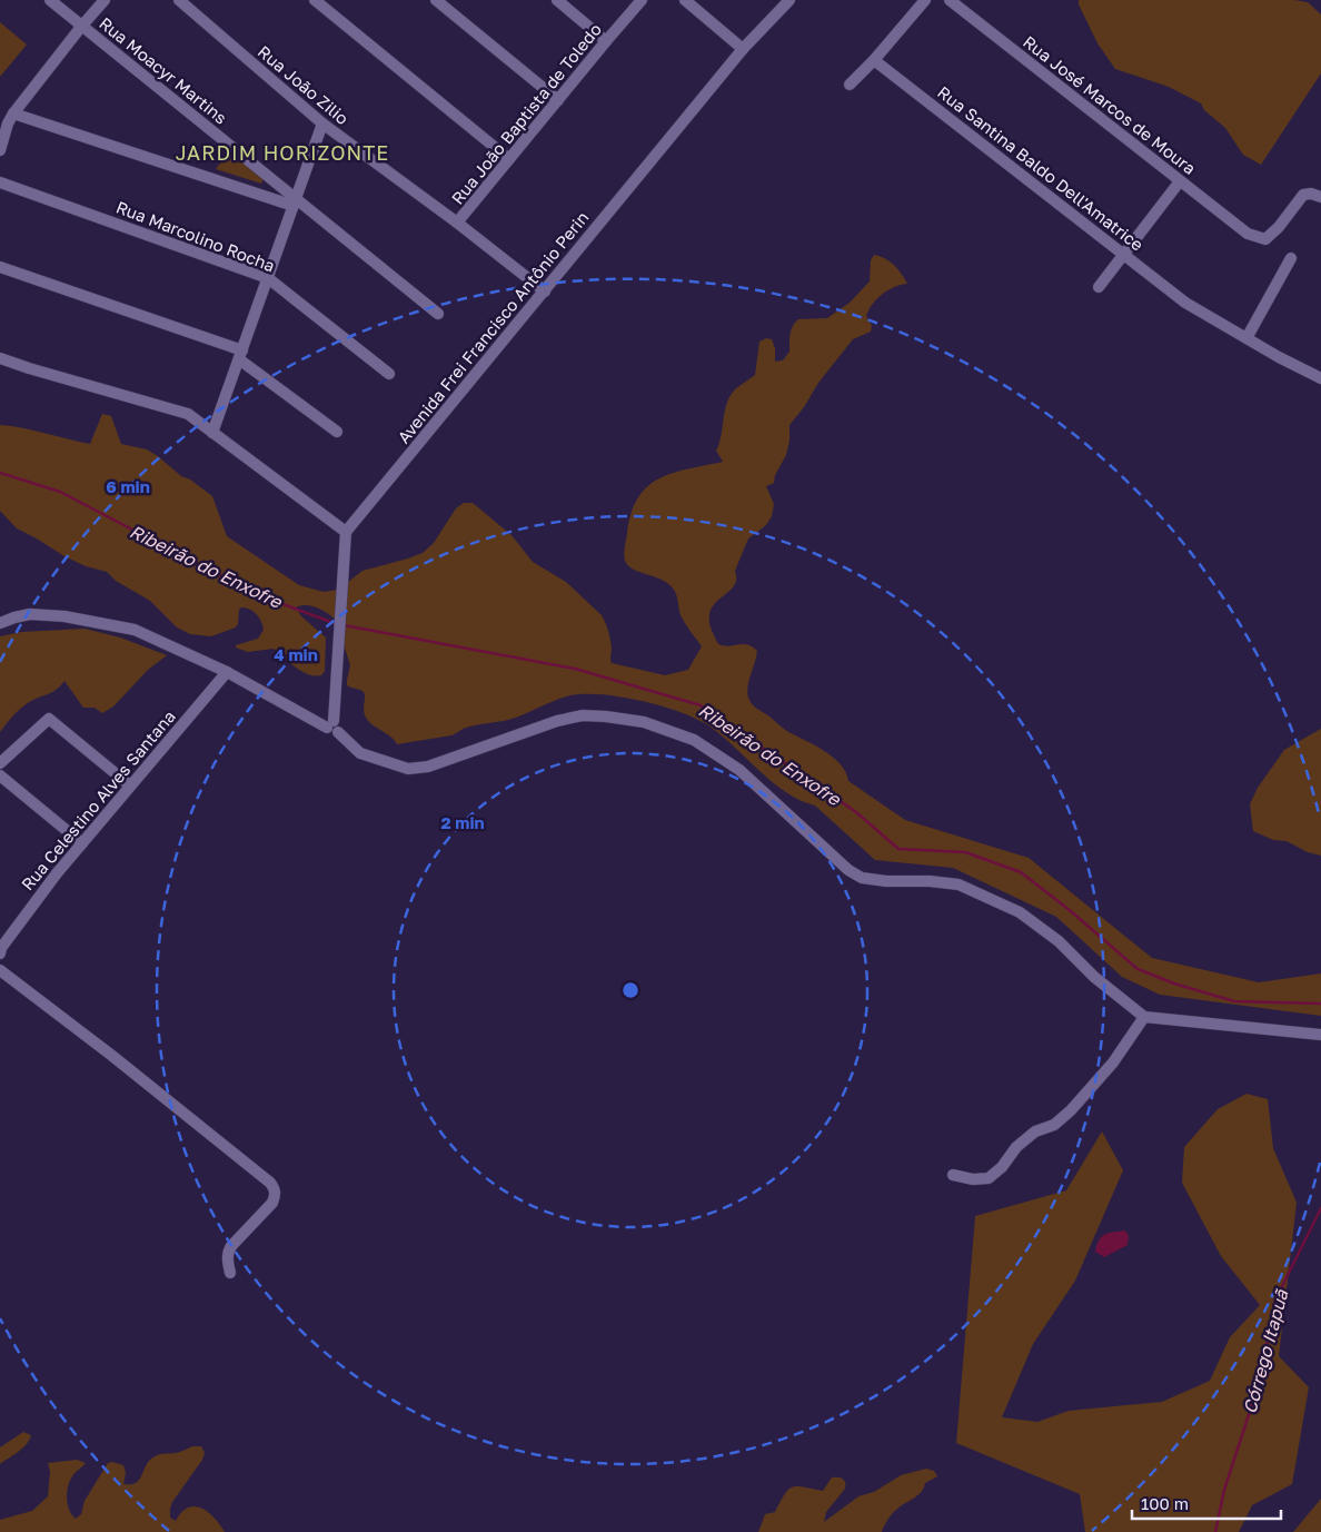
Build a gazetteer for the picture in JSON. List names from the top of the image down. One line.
{"streets":{"street":["Rua Moacyr Martins","Rua João Zilio","Rua José Marcos de Moura","Rua João Baptista de Toledo","Rua Santina Baldo Dell'Amatrice","Rua Marcolino Rocha","Avenida Frei Francisco Antônio Perin","Rua Celestino Alves Santana"]},"crossings":[["Rua João Zilio","Rua João Baptista de Toledo"],["Rua João Zilio","Avenida Frei Francisco Antônio Perin"]],"districts":["JARDIM HORIZONTE"],"water":["Ribeirão do Enxofre","Córrego Itapuã"],"scale_bar":"100 m","rings":["6 min","4 min","2 min"]}
